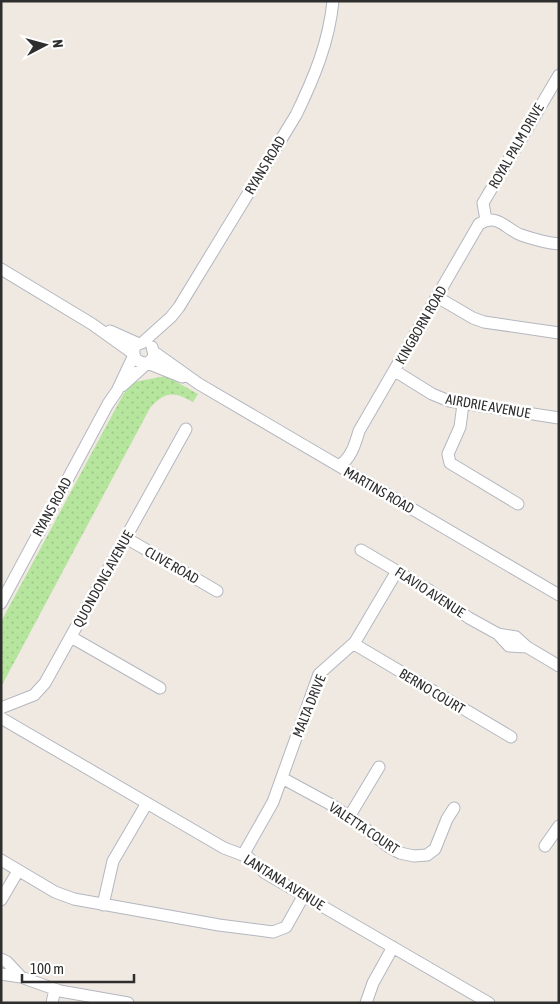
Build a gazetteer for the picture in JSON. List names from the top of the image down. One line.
{"streets":{"street":["ROYAL PALM DRIVE","RYANS ROAD","KINGBORN ROAD","AIRDRIE AVENUE","MARTINS ROAD","CLIVE ROAD","QUONDONG AVENUE","FLAVIO AVENUE","BERNO COURT","MALTA DRIVE","VALETTA COURT","LANTANA AVENUE"]},"crossings":[["ROYAL PALM DRIVE","KINGBORN ROAD"],["RYANS ROAD","MARTINS ROAD"],["KINGBORN ROAD","AIRDRIE AVENUE"],["KINGBORN ROAD","MARTINS ROAD"],["CLIVE ROAD","QUONDONG AVENUE"],["FLAVIO AVENUE","MALTA DRIVE"],["BERNO COURT","MALTA DRIVE"],["MALTA DRIVE","VALETTA COURT"],["MALTA DRIVE","LANTANA AVENUE"]],"scale_bar":"100 m","north":"right"}
